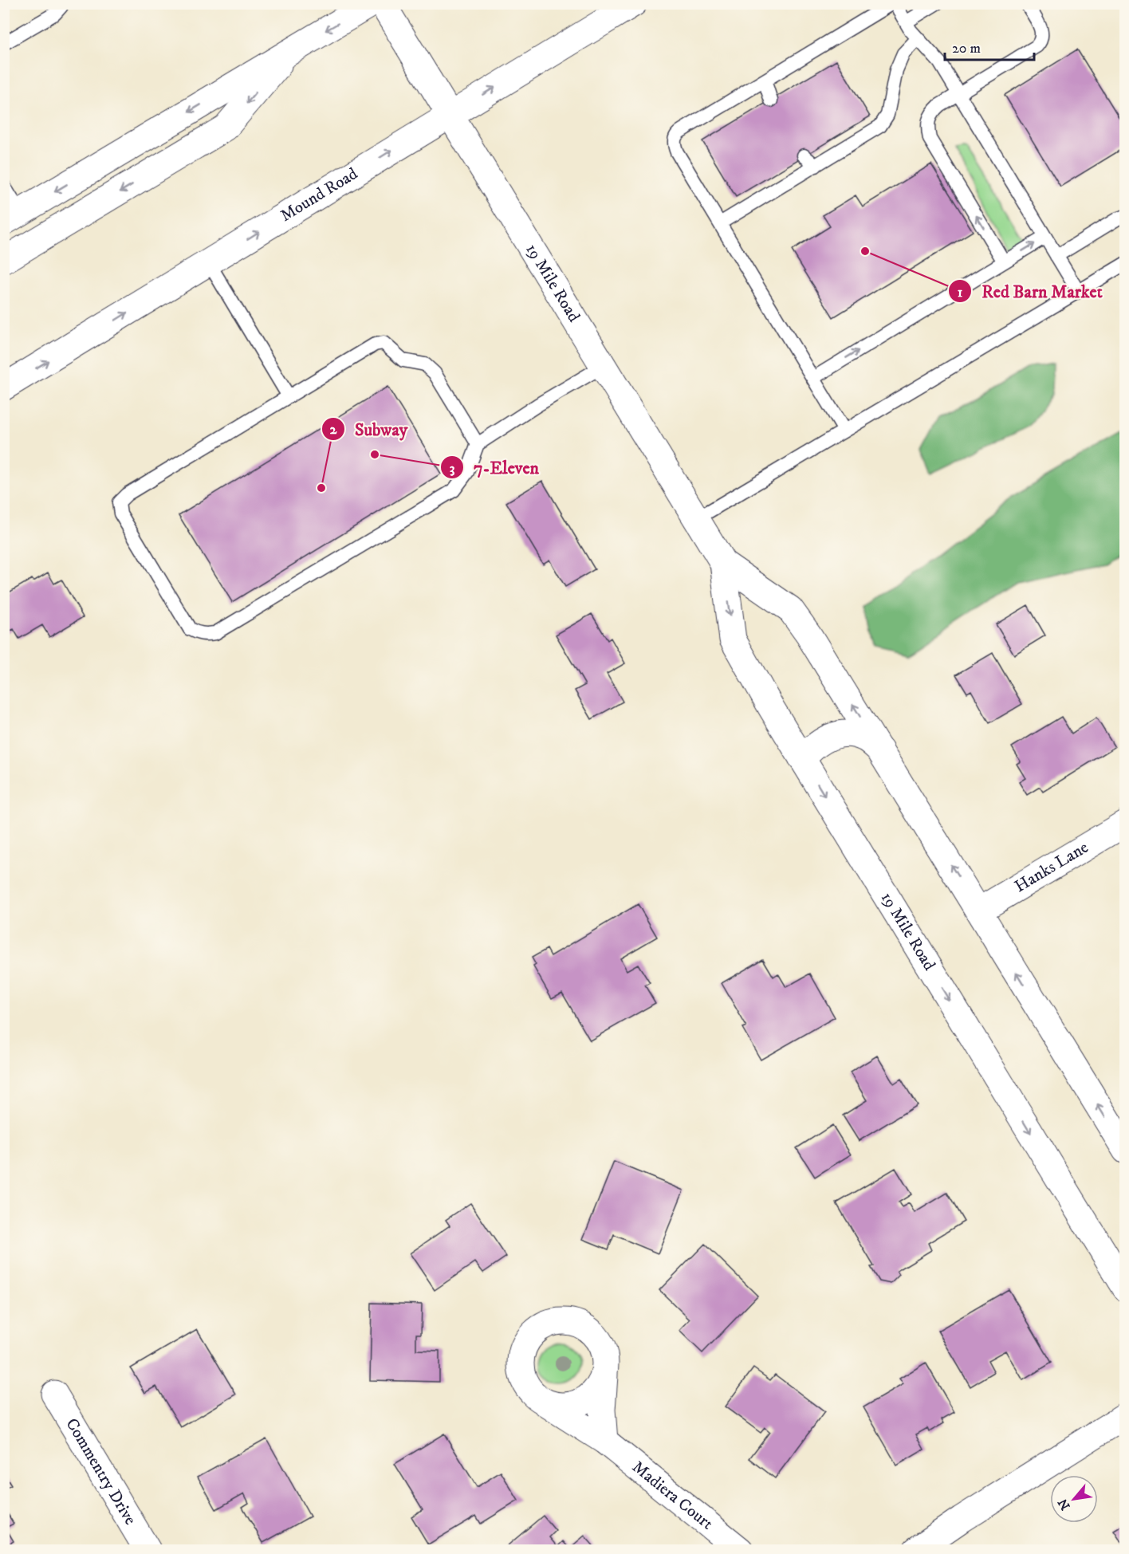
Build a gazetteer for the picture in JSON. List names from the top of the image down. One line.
{"streets":{"main road":["Mound Road","19 Mile Road","Hanks Lane","Commentry Drive","Madiera Court"]},"crossings":[["Mound Road","19 Mile Road"],["19 Mile Road","Hanks Lane"]],"places":["Red Barn Market","7-Eleven","Subway"],"scale_bar":"20 m","north":"bottom left"}
